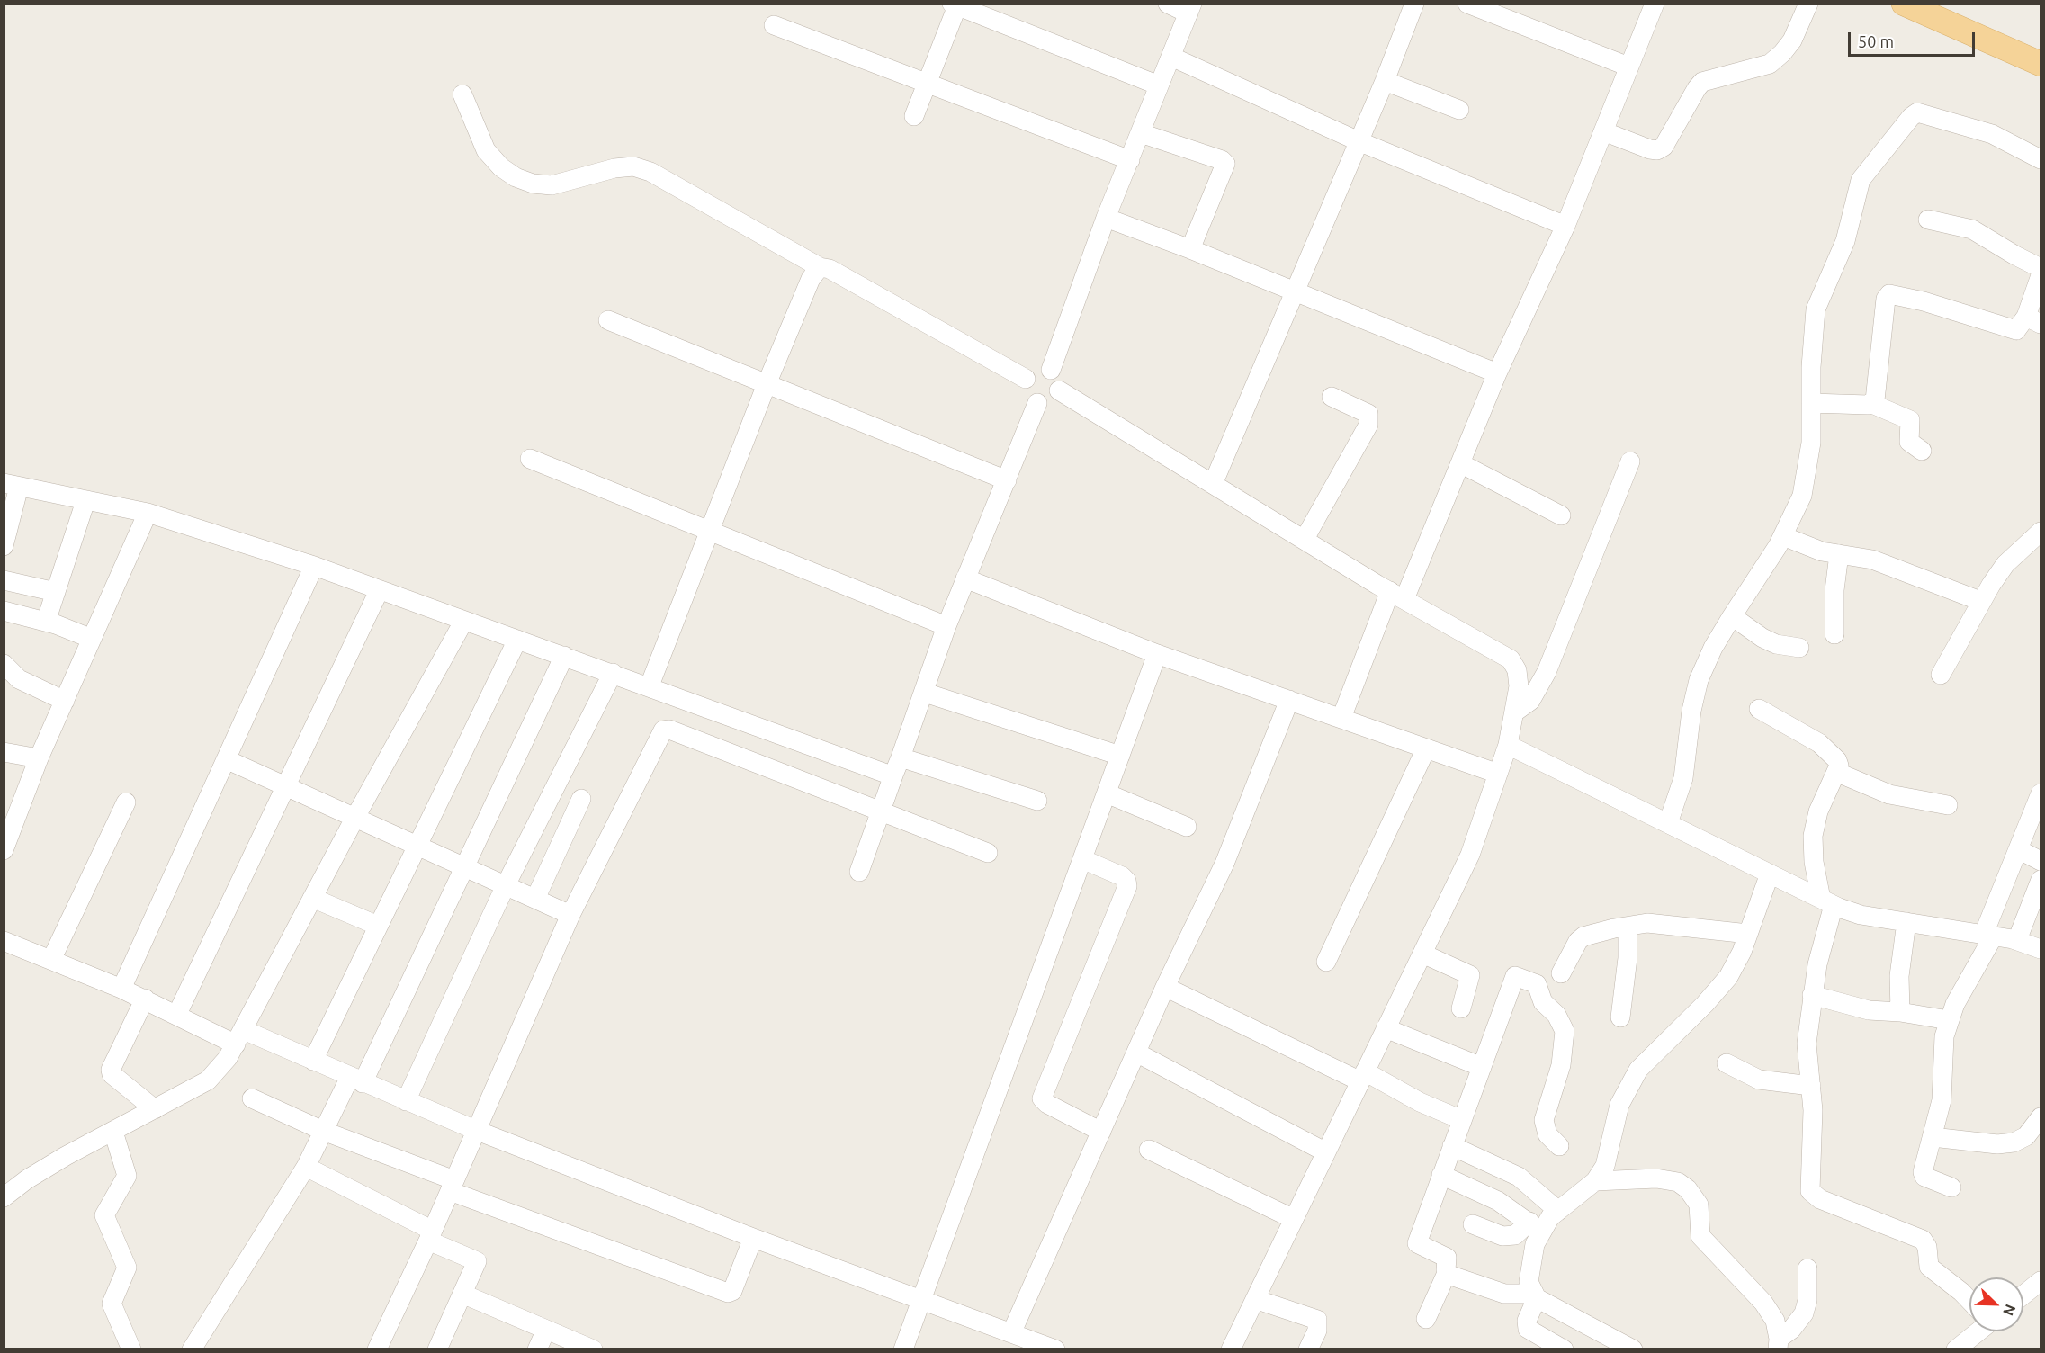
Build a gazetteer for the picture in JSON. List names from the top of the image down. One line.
{"scale_bar":"50 m","north":"bottom right"}
